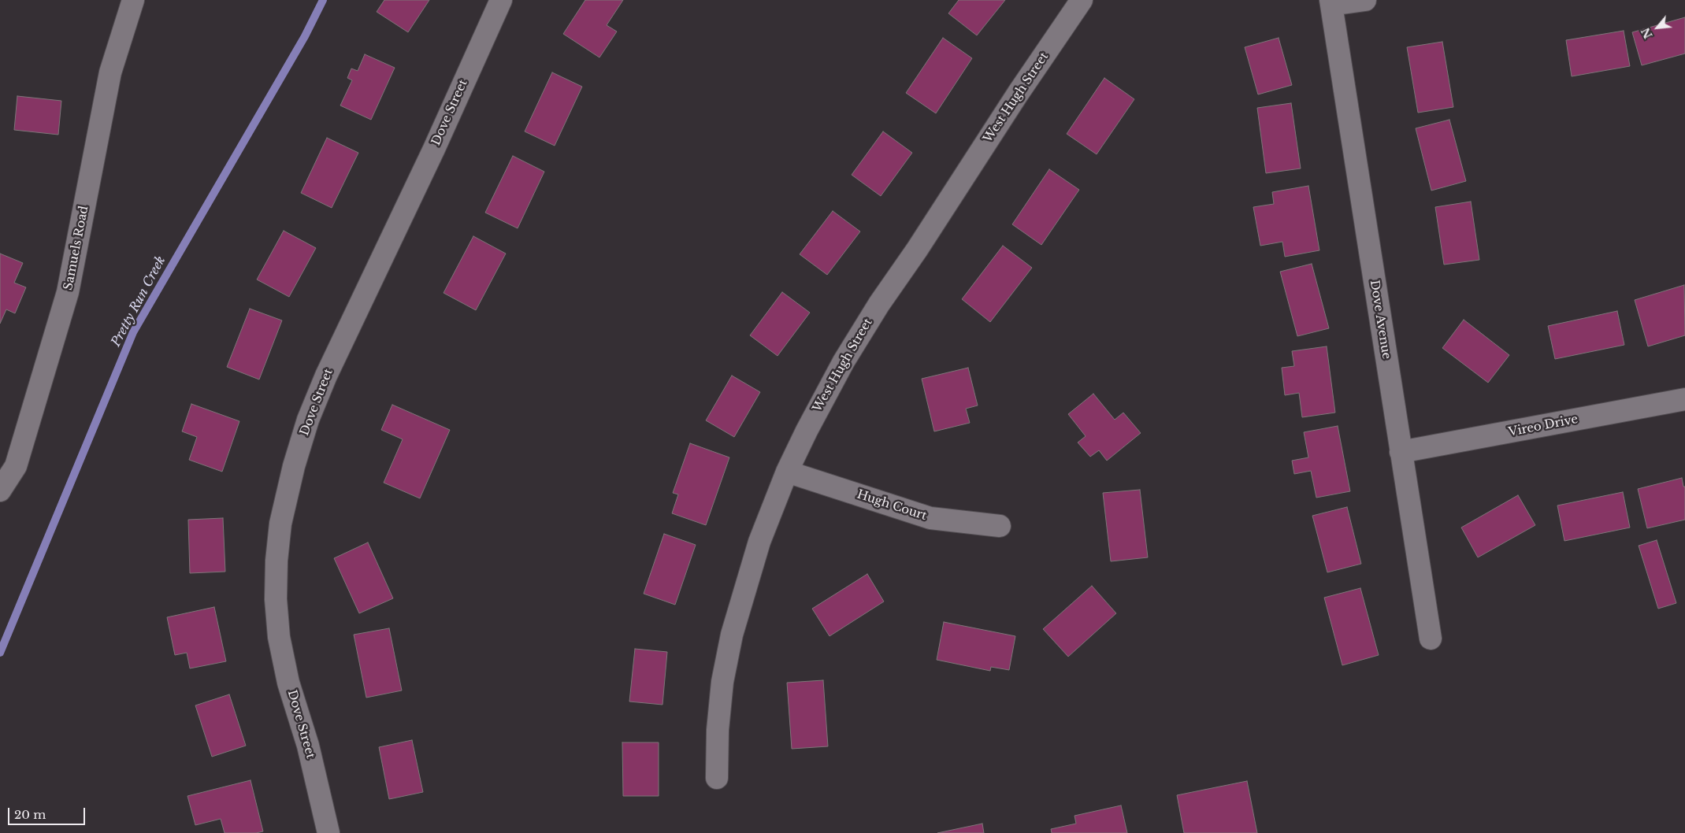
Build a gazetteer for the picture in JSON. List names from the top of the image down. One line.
{"streets":{"street":["West Hugh Street","Dove Street","Samuels Road","Dove Avenue","Vireo Drive","Hugh Court"]},"crossings":[["West Hugh Street","Hugh Court"],["Dove Avenue","Vireo Drive"]],"water":["Pretty Run Creek"],"scale_bar":"20 m","north":"bottom left"}
